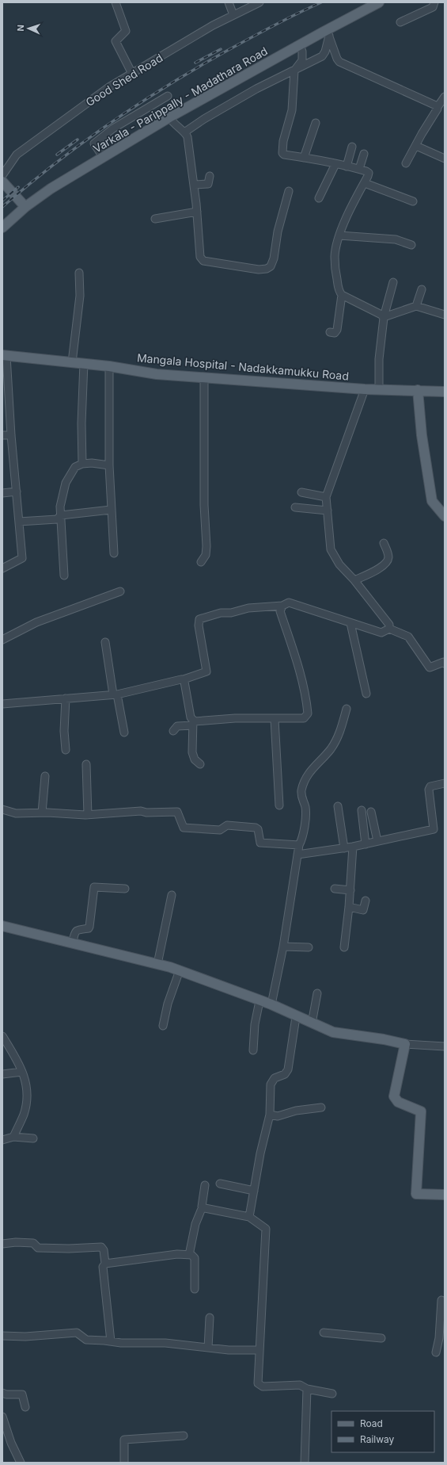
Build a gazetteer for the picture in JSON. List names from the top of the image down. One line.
{"streets":{"main road":["Varkala - Parippally - Madathara Road","Mangala Hospital - Nadakkamukku Road"],"street":["Good Shed Road"]},"legend":["Road","Railway"],"north":"left"}
